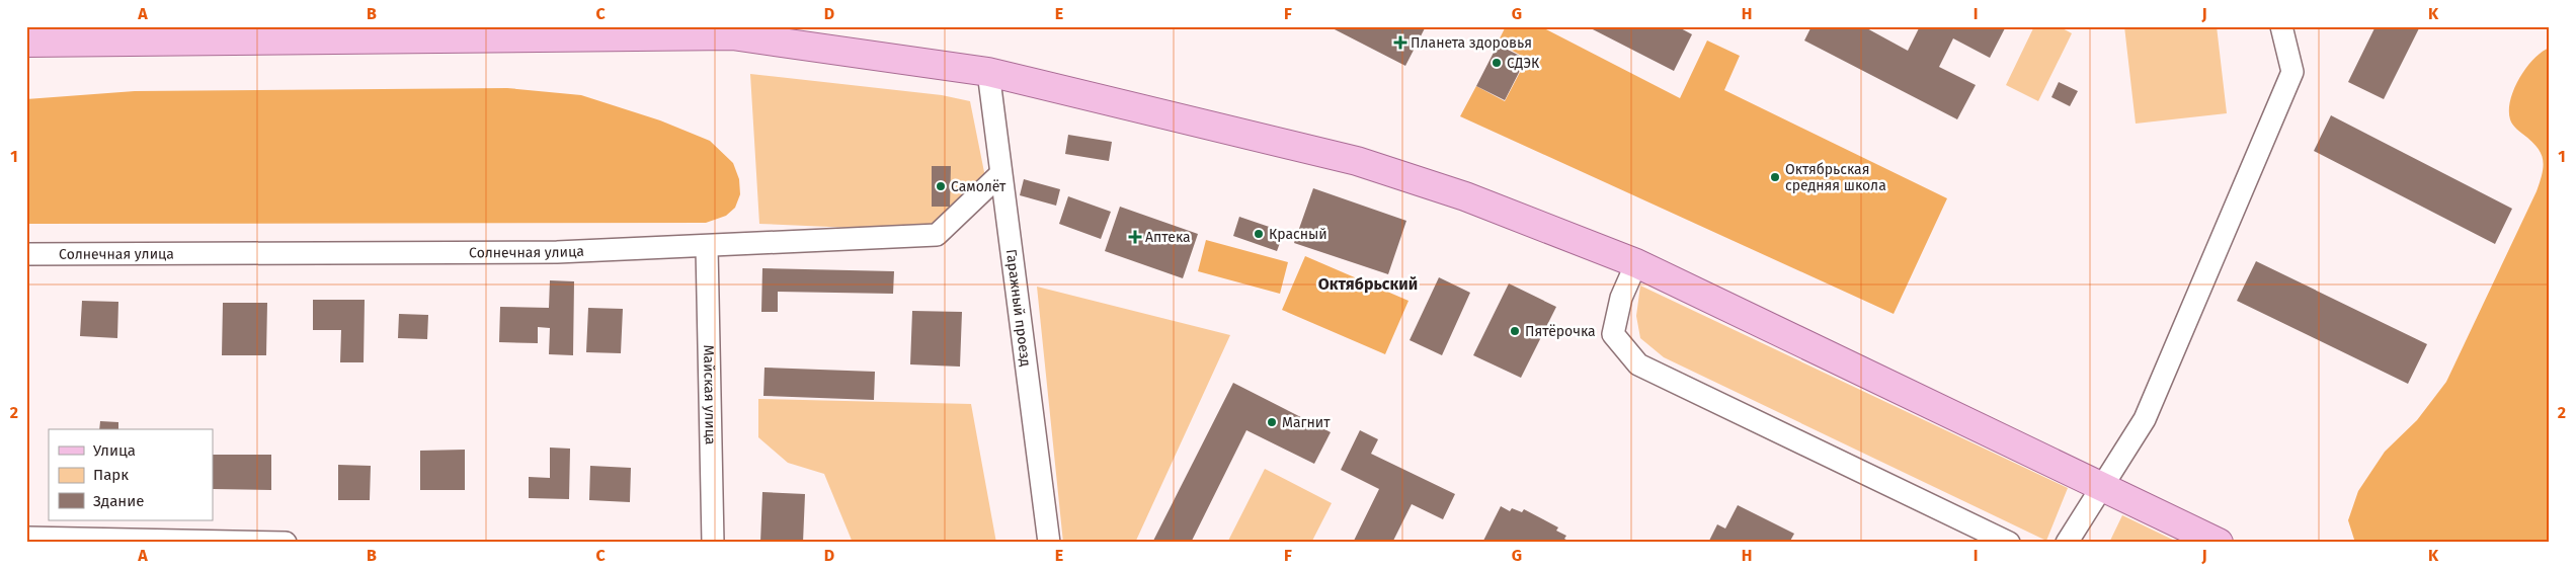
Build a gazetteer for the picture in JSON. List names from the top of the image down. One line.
{"streets":{"street":["Солнечная улица","Гаражный проезд","Майская улица"]},"crossings":[["Солнечная улица","Гаражный проезд"],["Солнечная улица","Майская улица"]],"districts":["Октябрьский"],"places":{"health":["Планета здоровья","Аптека"],"other":["СДЭК","Октябрьская средняя школа","Самолёт","Красный","Пятёрочка","Магнит"]},"legend":["Улица","Парк","Здание"],"grid":{"columns":["A","B","C","D","E","F","G","H","I","J","K"],"rows":["1","2"]}}
